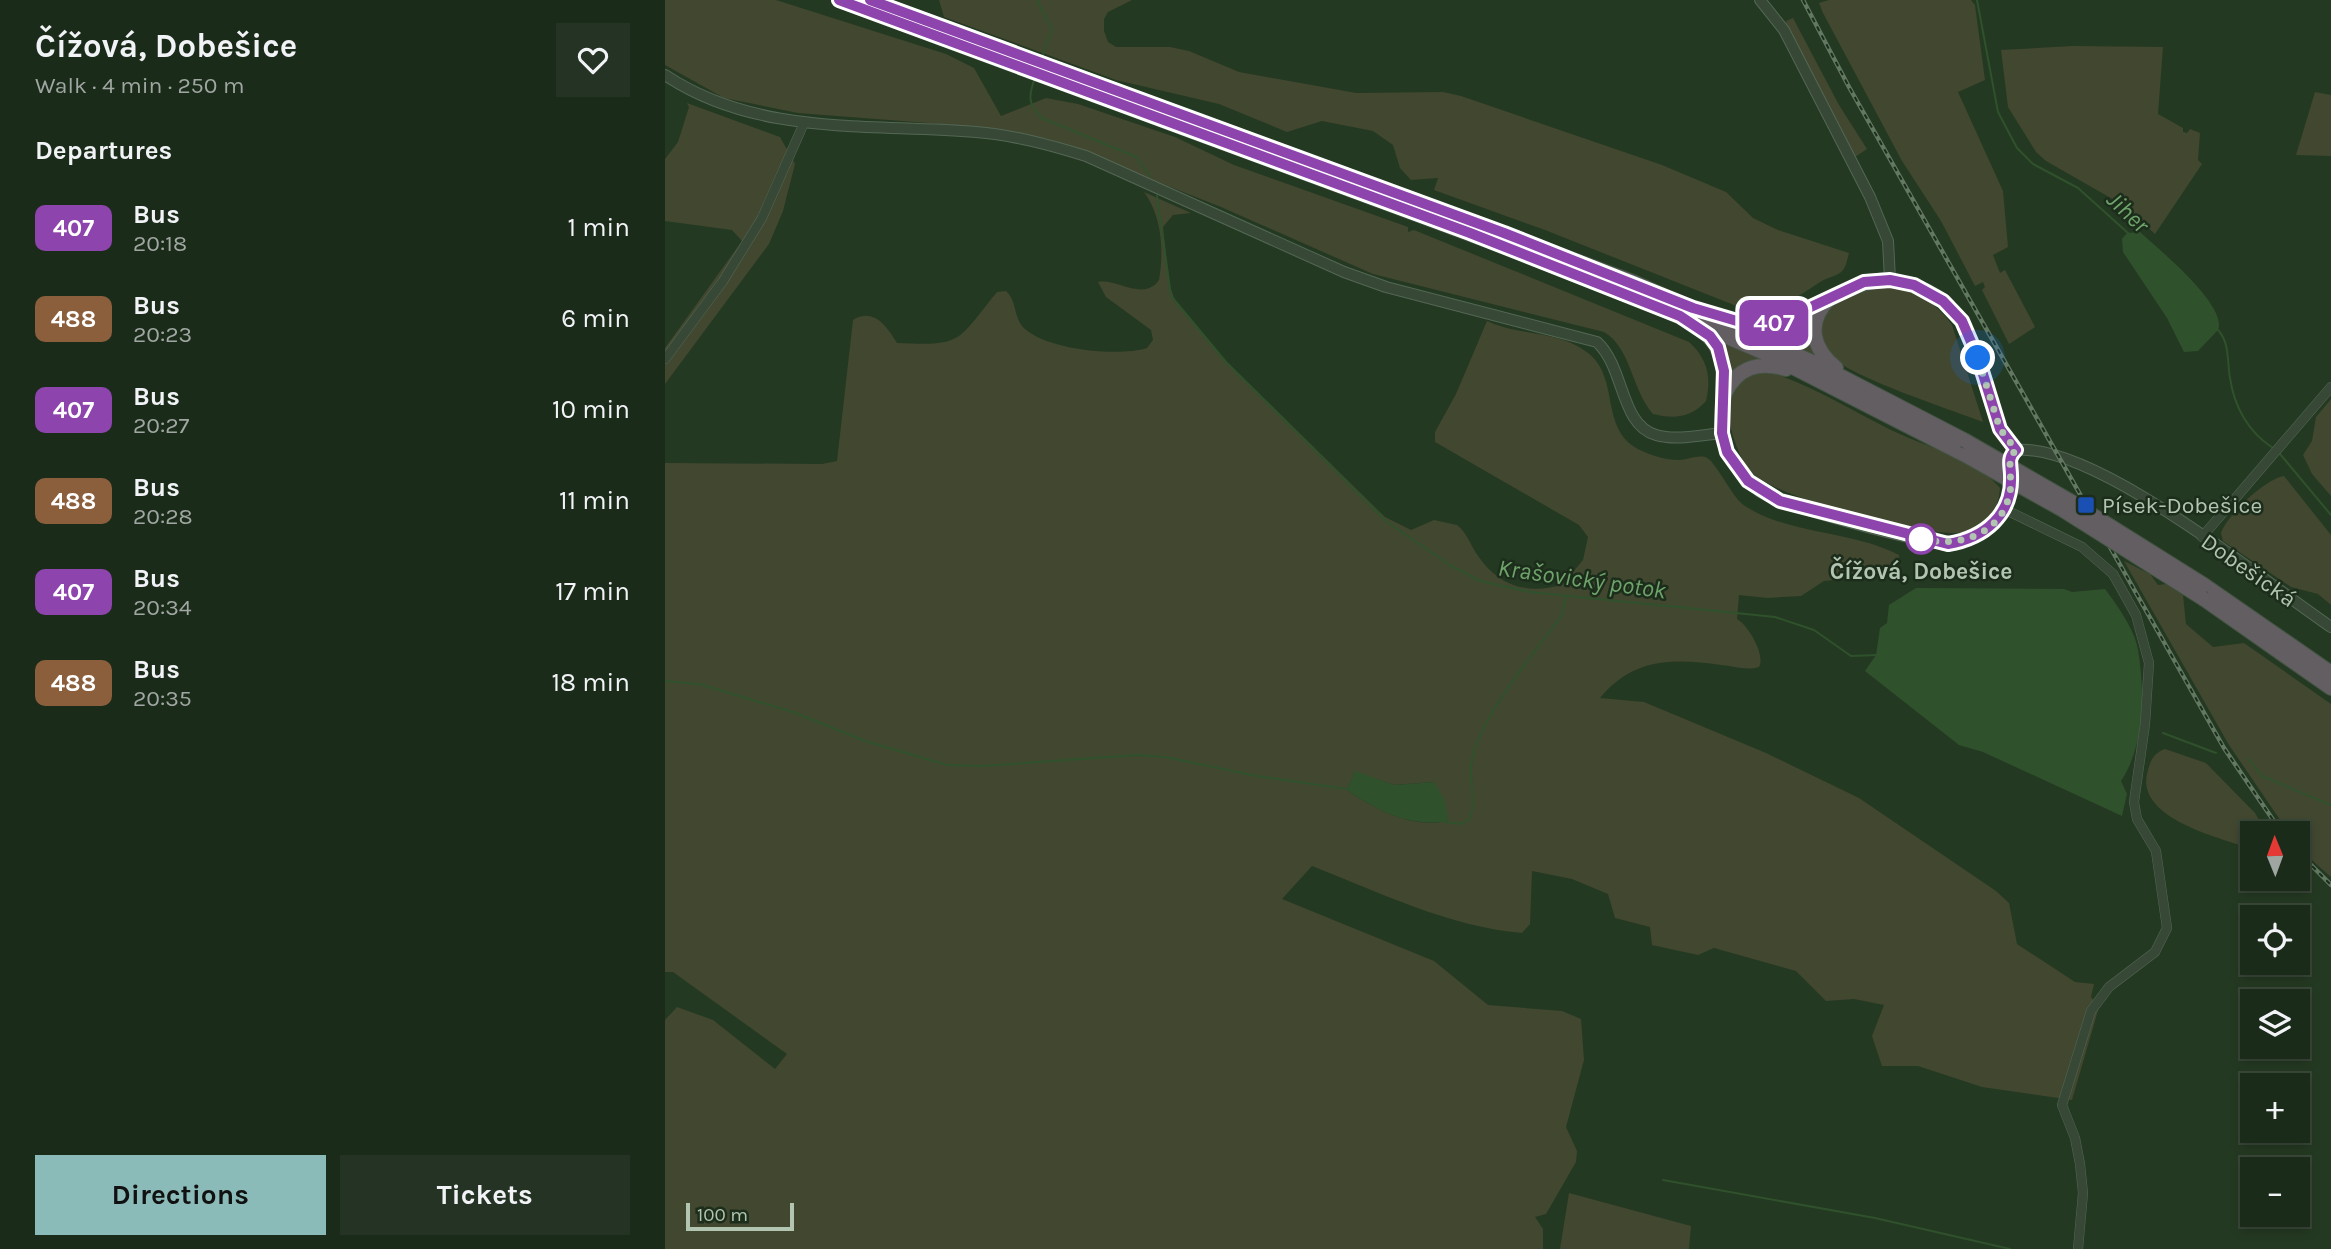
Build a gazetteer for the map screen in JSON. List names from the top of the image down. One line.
{"streets":{"street":["Dobešická"]},"water":["Jiher","Krašovický potok"],"places":{"transit":["Písek-Dobešice"],"other":["Čížová, Dobešice"]},"lines":["bus line 407"],"scale_bar":"100 m","north":"top","page":{"heading":[["Čížová, Dobešice","Walk · 4 min · 250 m"],"Departures"],"on_map":"407","list":[{"mark":"407","name":"Bus","note":"20:18","value":"1 min"},{"mark":"488","name":"Bus","note":"20:23","value":"6 min"},{"mark":"407","name":"Bus","note":"20:27","value":"10 min"},{"mark":"488","name":"Bus","note":"20:28","value":"11 min"},{"mark":"407","name":"Bus","note":"20:34","value":"17 min"},{"mark":"488","name":"Bus","note":"20:35","value":"18 min"}],"map_buttons":["+","−"],"buttons":["Directions","Tickets"],"scale":"100 m"}}
